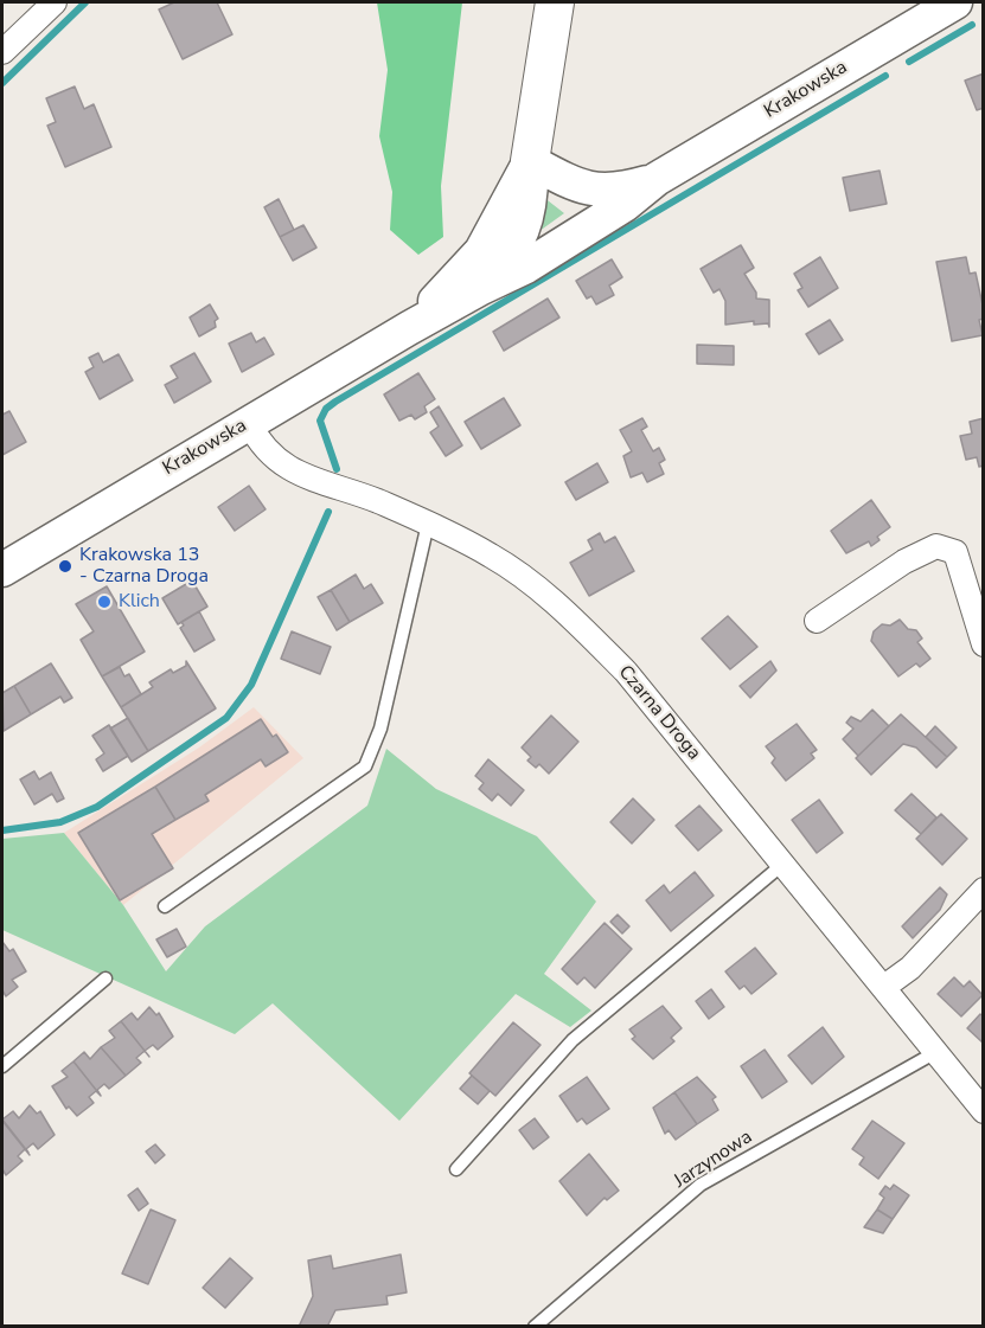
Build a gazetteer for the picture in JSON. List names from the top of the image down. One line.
{"streets":{"main road":["Krakowska"],"street":["Czarna Droga"],"lane":["Jarzynowa"]},"crossings":[["Krakowska","Czarna Droga"],["Czarna Droga","Jarzynowa"]],"places":["Krakowska 13 - Czarna Droga","Klich"]}
